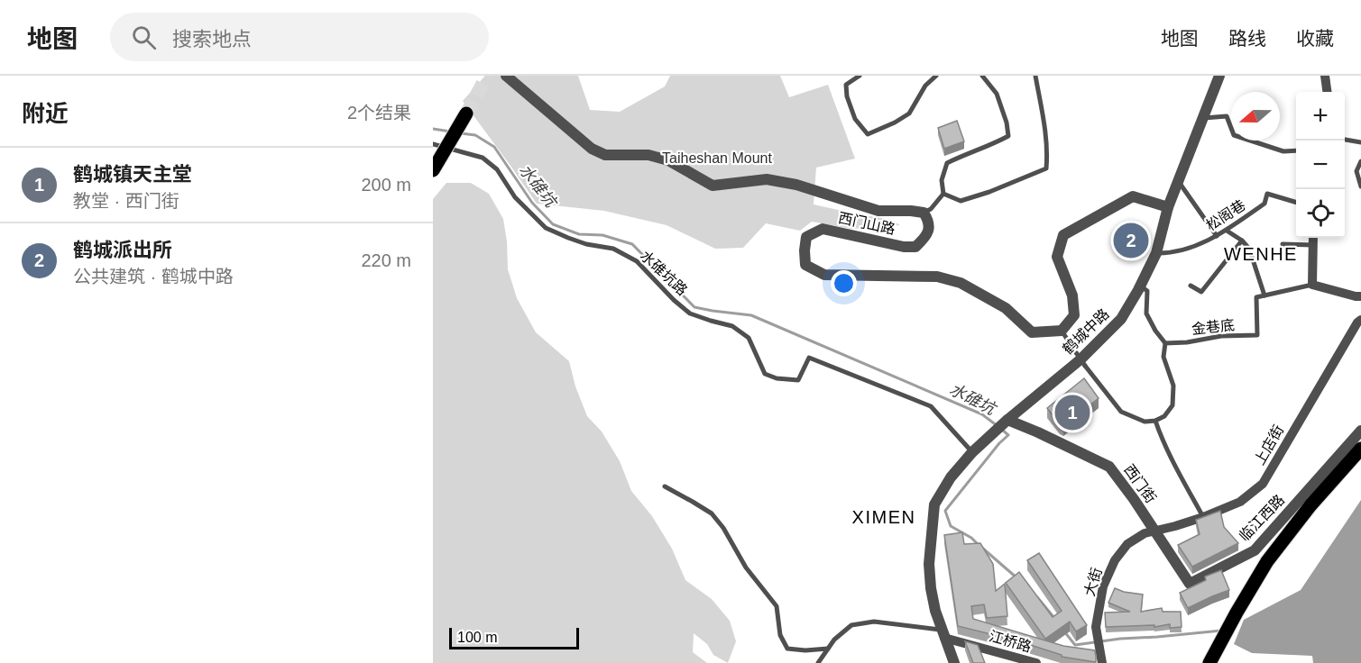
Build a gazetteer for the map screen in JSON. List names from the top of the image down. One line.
{"streets":{"street":["西门山路","鹤城中路","上店街","西门街","临江西路","大街","江桥路"],"lane":["松阁巷","水碓坑路","金巷底"]},"crossings":[["松阁巷","鹤城中路"],["水碓坑路","鹤城中路"],["鹤城中路","西门街"],["鹤城中路","江桥路"],["上店街","西门街"],["上店街","临江西路"],["上店街","大街"],["西门街","临江西路"],["西门街","大街"],["临江西路","大街"]],"districts":["WENHE","XIMEN"],"water":["水碓坑"],"parks":["Taiheshan Mount"],"scale_bar":"100 m","north":"left","page":{"header":"地图","search":"搜索地点","nav":["地图","路线","收藏"],"heading":["附近","2个结果"],"map_buttons":["+","−"],"list":[{"mark":"1","name":"鹤城镇天主堂","note":"教堂 · 西门街","value":"200 m"},{"mark":"2","name":"鹤城派出所","note":"公共建筑 · 鹤城中路","value":"220 m"}],"pins":["2","1"],"scale":"100 m"}}
